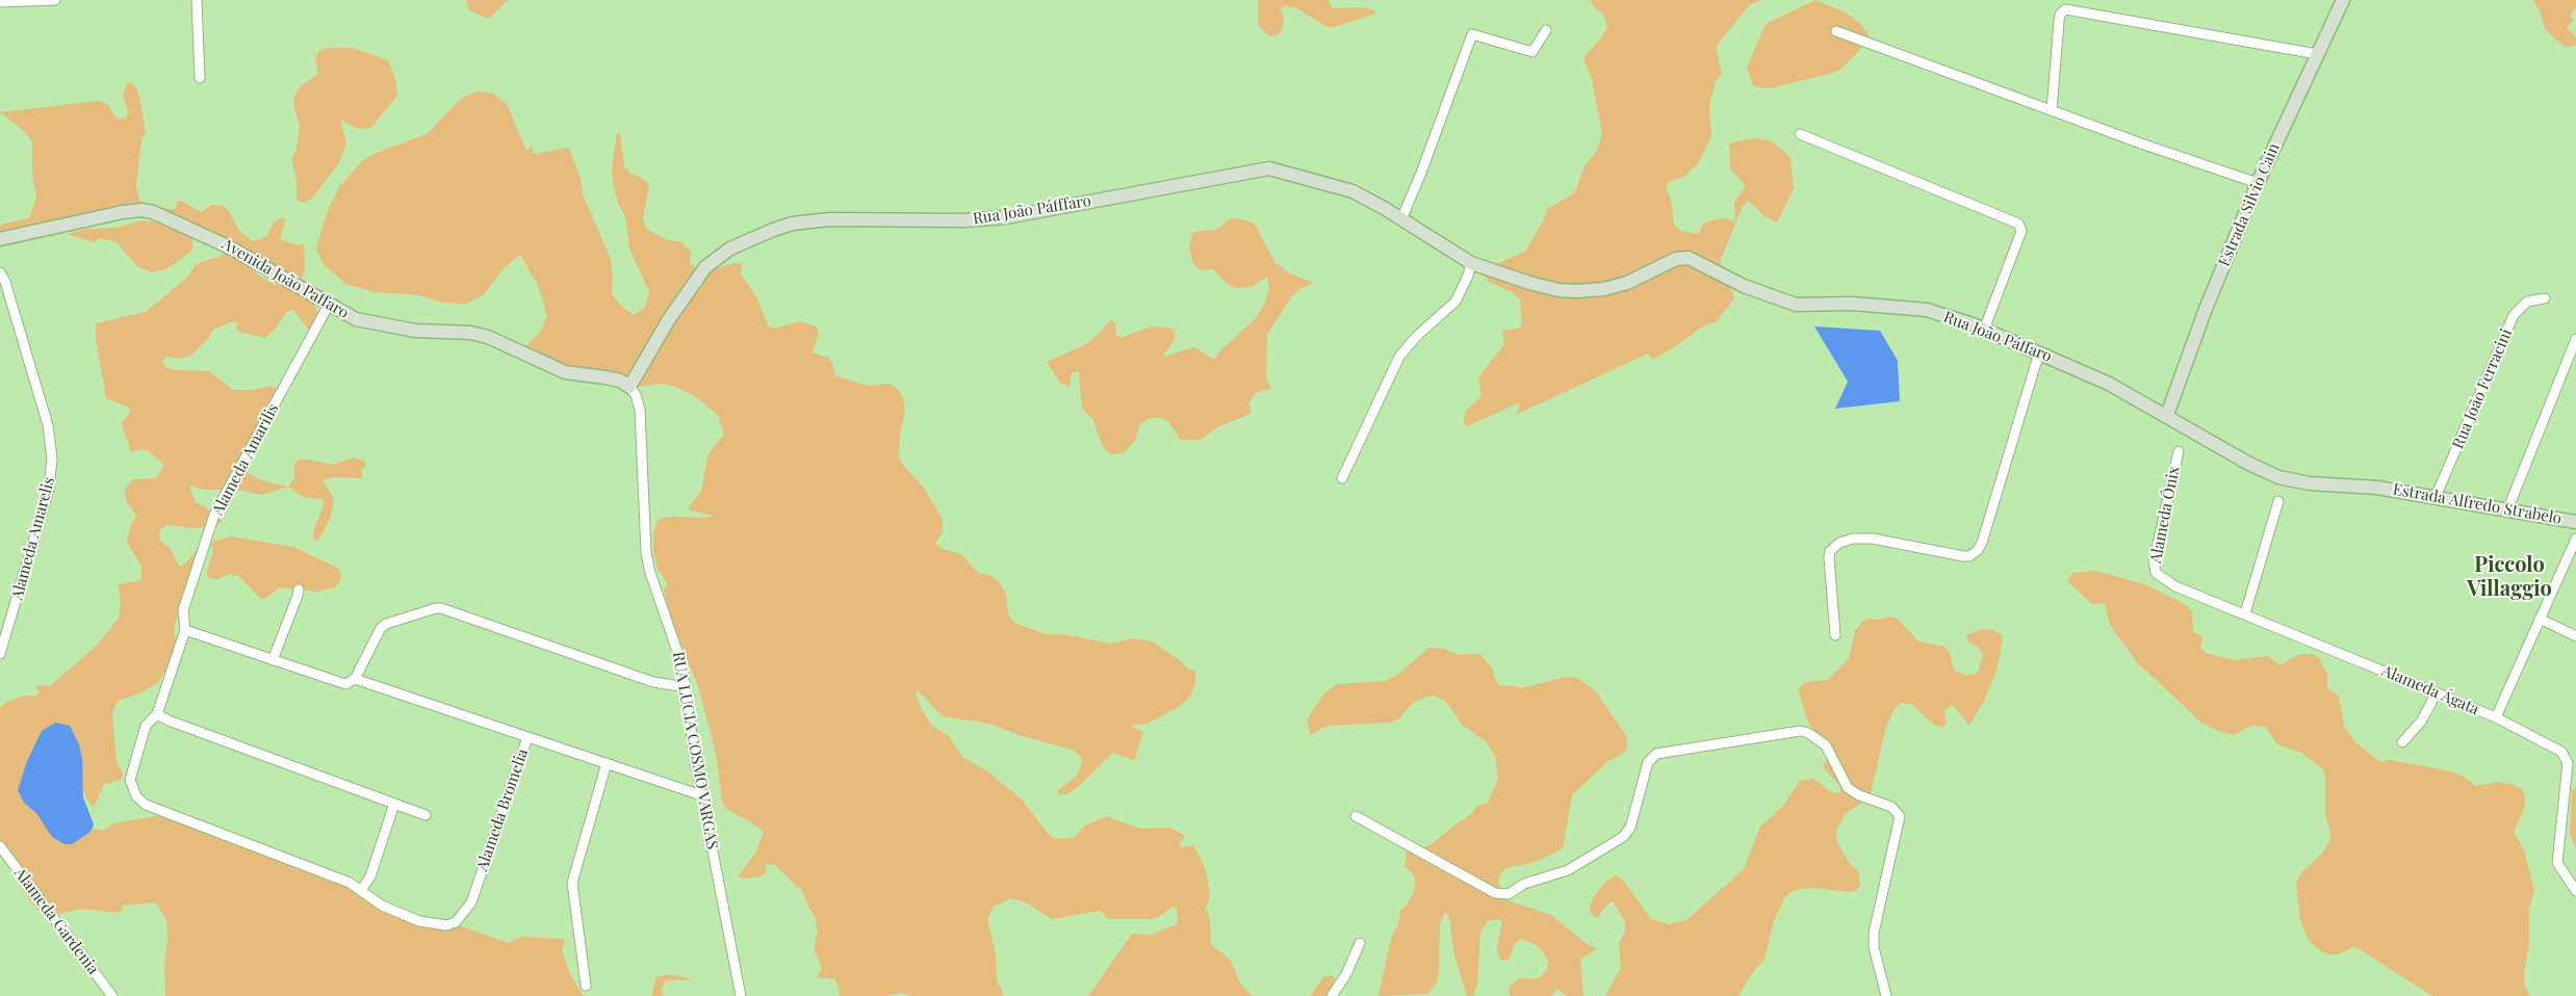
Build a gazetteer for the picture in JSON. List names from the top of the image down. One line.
{"streets":{"street":["Estrada Silvio Cain","Rua João Páfffaro","Avenida João Paffaro","Rua João Páffaro","Rua João Ferracini","Alameda Amarilis","Estrada Alfredo Strabelo","Alameda Ônix","Alameda Amarelis","Alameda Ágata","RUA LUCIA COSMO VARGAS","Alameda Bromelia","Alameda Gardenia"]},"crossings":[["Estrada Silvio Cain","Rua João Páffaro"],["Rua João Páfffaro","Avenida João Paffaro"],["Rua João Páfffaro","Rua João Páffaro"],["Rua João Páfffaro","RUA LUCIA COSMO VARGAS"],["Avenida João Paffaro","Alameda Amarilis"],["Avenida João Paffaro","RUA LUCIA COSMO VARGAS"],["Rua João Páffaro","Estrada Alfredo Strabelo"],["Rua João Ferracini","Estrada Alfredo Strabelo"],["Alameda Amarilis","Alameda Bromelia"],["Alameda Ônix","Alameda Ágata"],["RUA LUCIA COSMO VARGAS","Alameda Bromelia"]],"districts":["Piccolo Villaggio"]}
